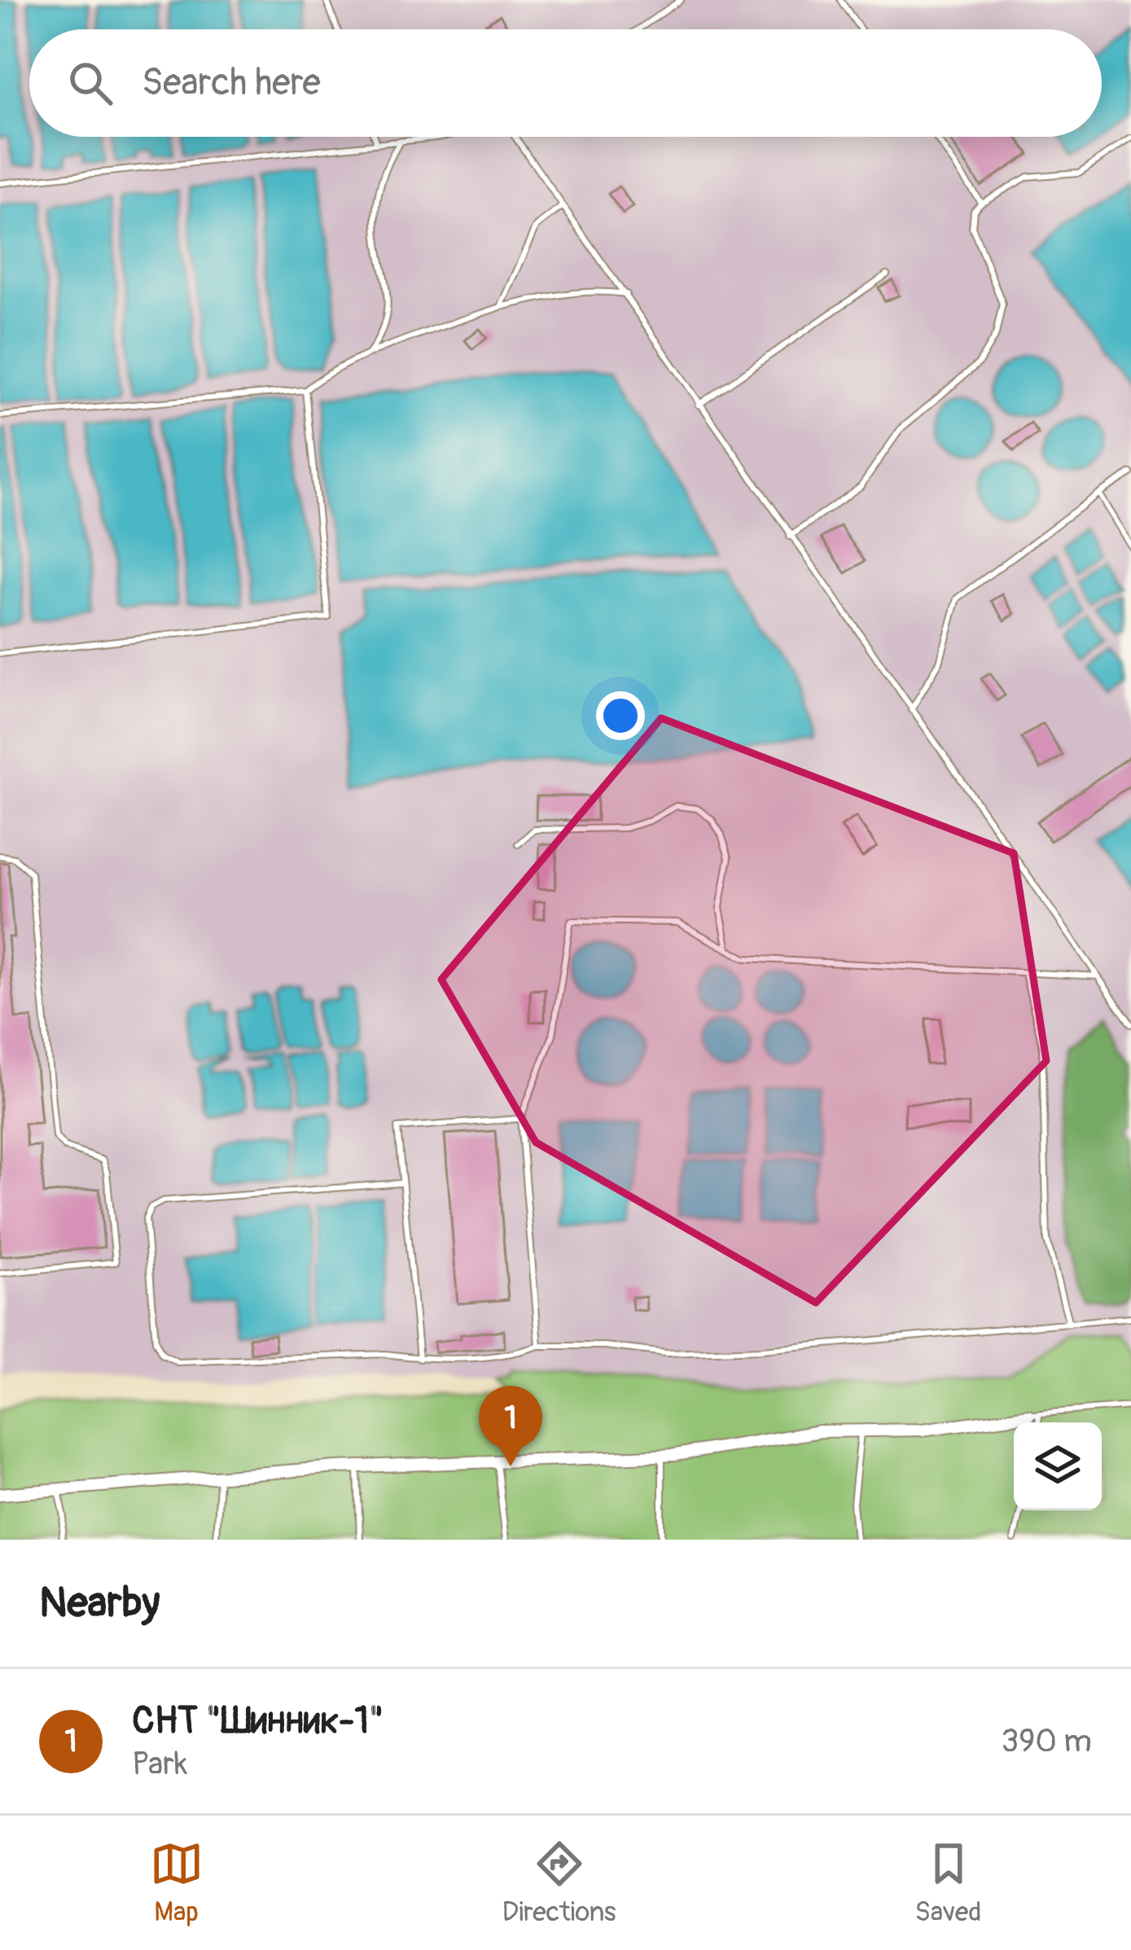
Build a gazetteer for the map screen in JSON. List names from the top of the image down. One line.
{"page":{"search":"Search here","pins":"1","heading":"Nearby","list":[{"mark":"1","name":"СНТ \"Шинник-1\"","note":"Park","value":"390 m"}],"nav":["Map","Directions","Saved"]}}
